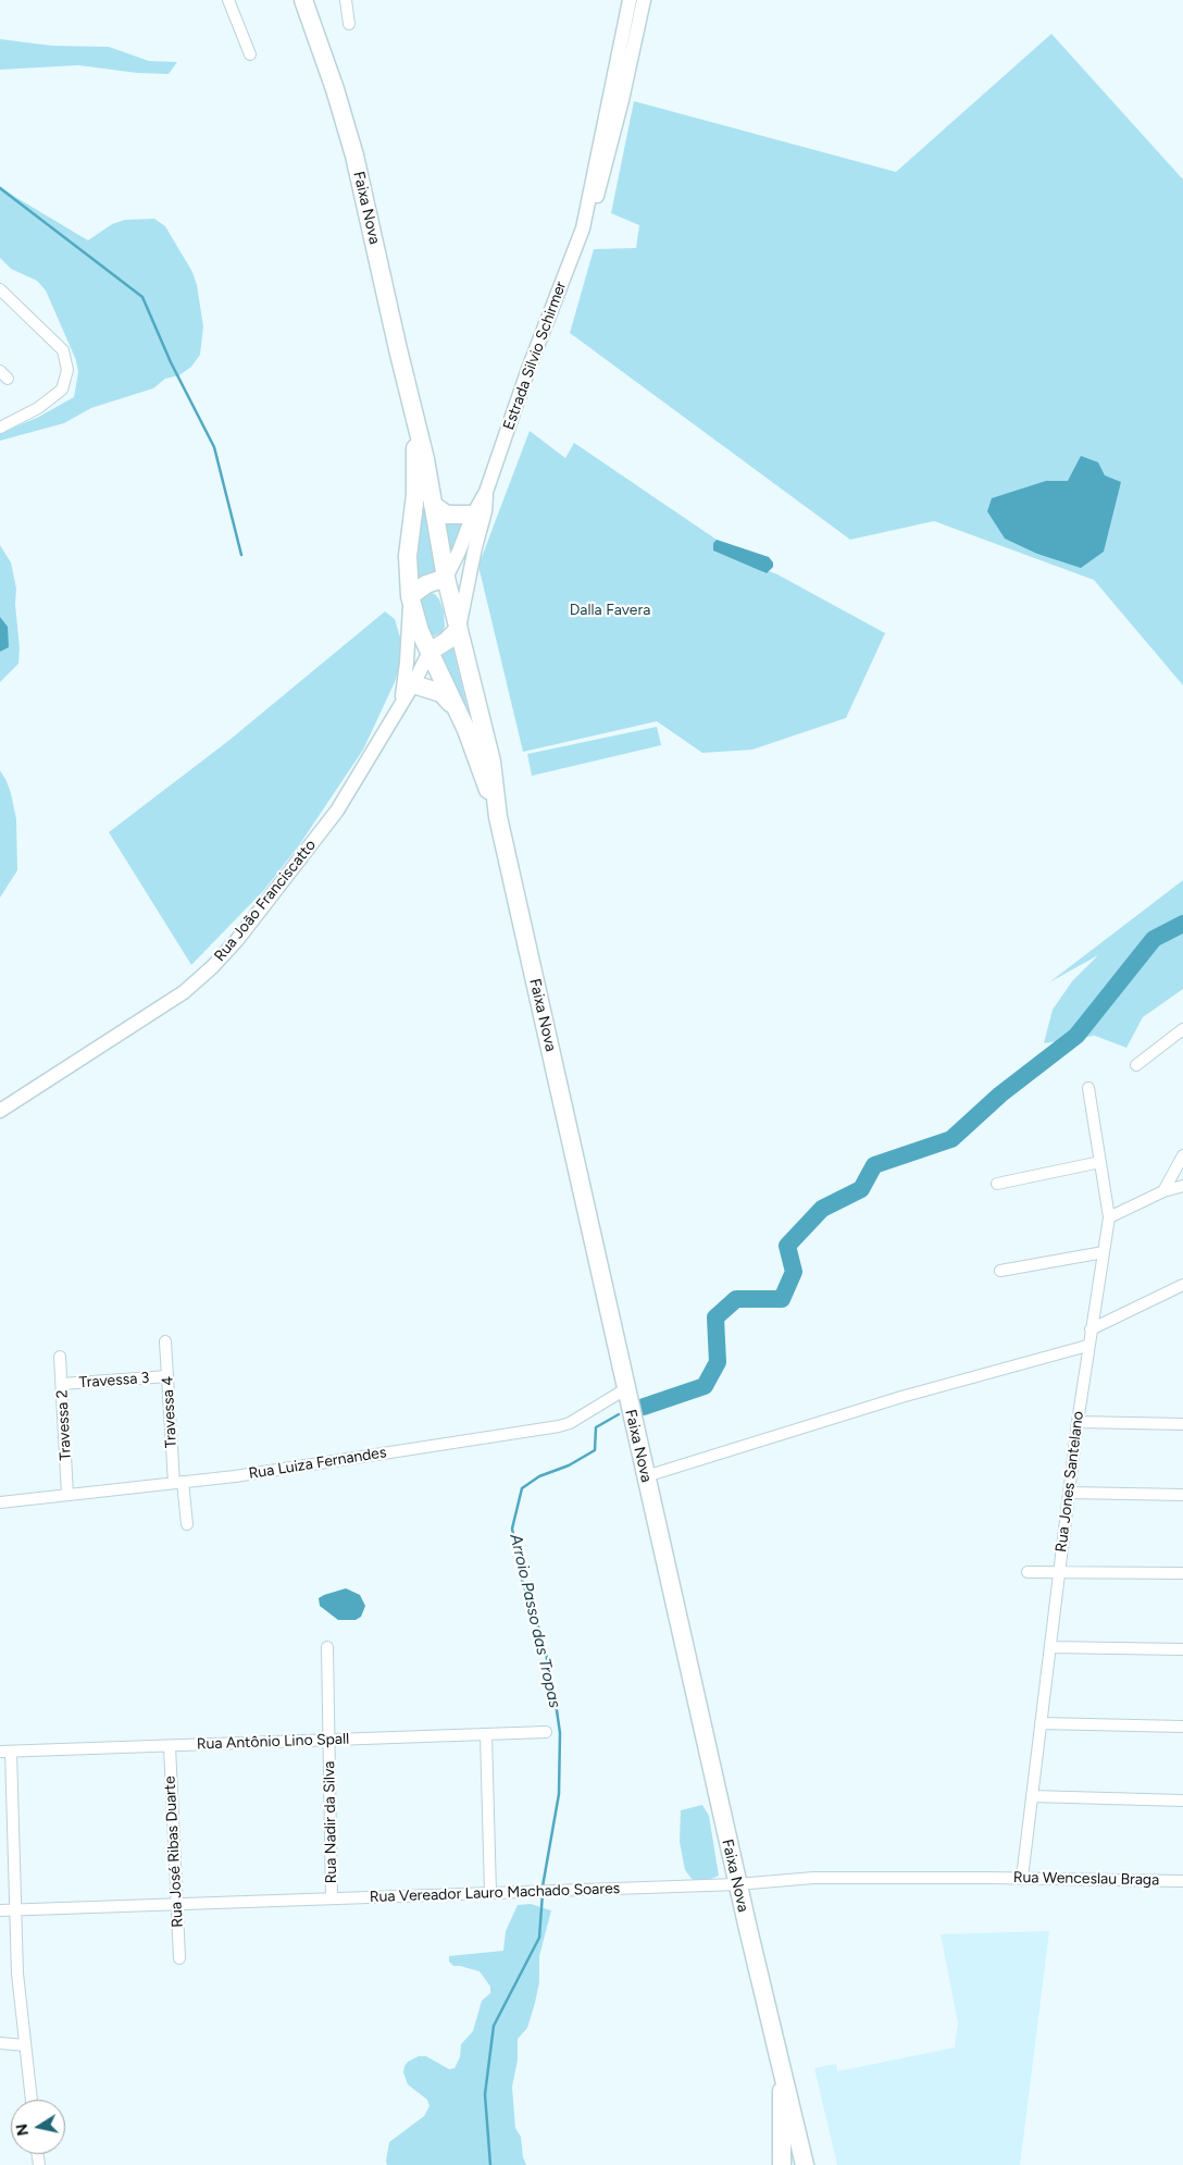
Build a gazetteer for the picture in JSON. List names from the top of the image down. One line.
{"streets":{"highway":["Faixa Nova"],"street":["Estrada Silvio Schirmer","Rua João Franciscatto","Travessa 3","Travessa 4","Travessa 2","Rua Luiza Fernandes","Rua Jones Santelano","Rua Antônio Lino Spall","Rua Nadir da Silva","Rua José Ribas Duarte","Rua Wenceslau Braga","Rua Vereador Lauro Machado Soares"]},"crossings":[["Faixa Nova","Estrada Silvio Schirmer"],["Faixa Nova","Rua João Franciscatto"],["Faixa Nova","Rua Luiza Fernandes"],["Faixa Nova","Rua Vereador Lauro Machado Soares"],["Travessa 3","Travessa 4"],["Travessa 3","Travessa 2"],["Travessa 4","Rua Luiza Fernandes"],["Travessa 2","Rua Luiza Fernandes"],["Rua Jones Santelano","Rua Wenceslau Braga"],["Rua Antônio Lino Spall","Rua Nadir da Silva"],["Rua Antônio Lino Spall","Rua José Ribas Duarte"],["Rua Nadir da Silva","Rua Vereador Lauro Machado Soares"],["Rua José Ribas Duarte","Rua Vereador Lauro Machado Soares"],["Rua Wenceslau Braga","Rua Vereador Lauro Machado Soares"]],"water":["Arroio Passo das Tropas"],"parks":["Dalla Favera"],"north":"left"}
